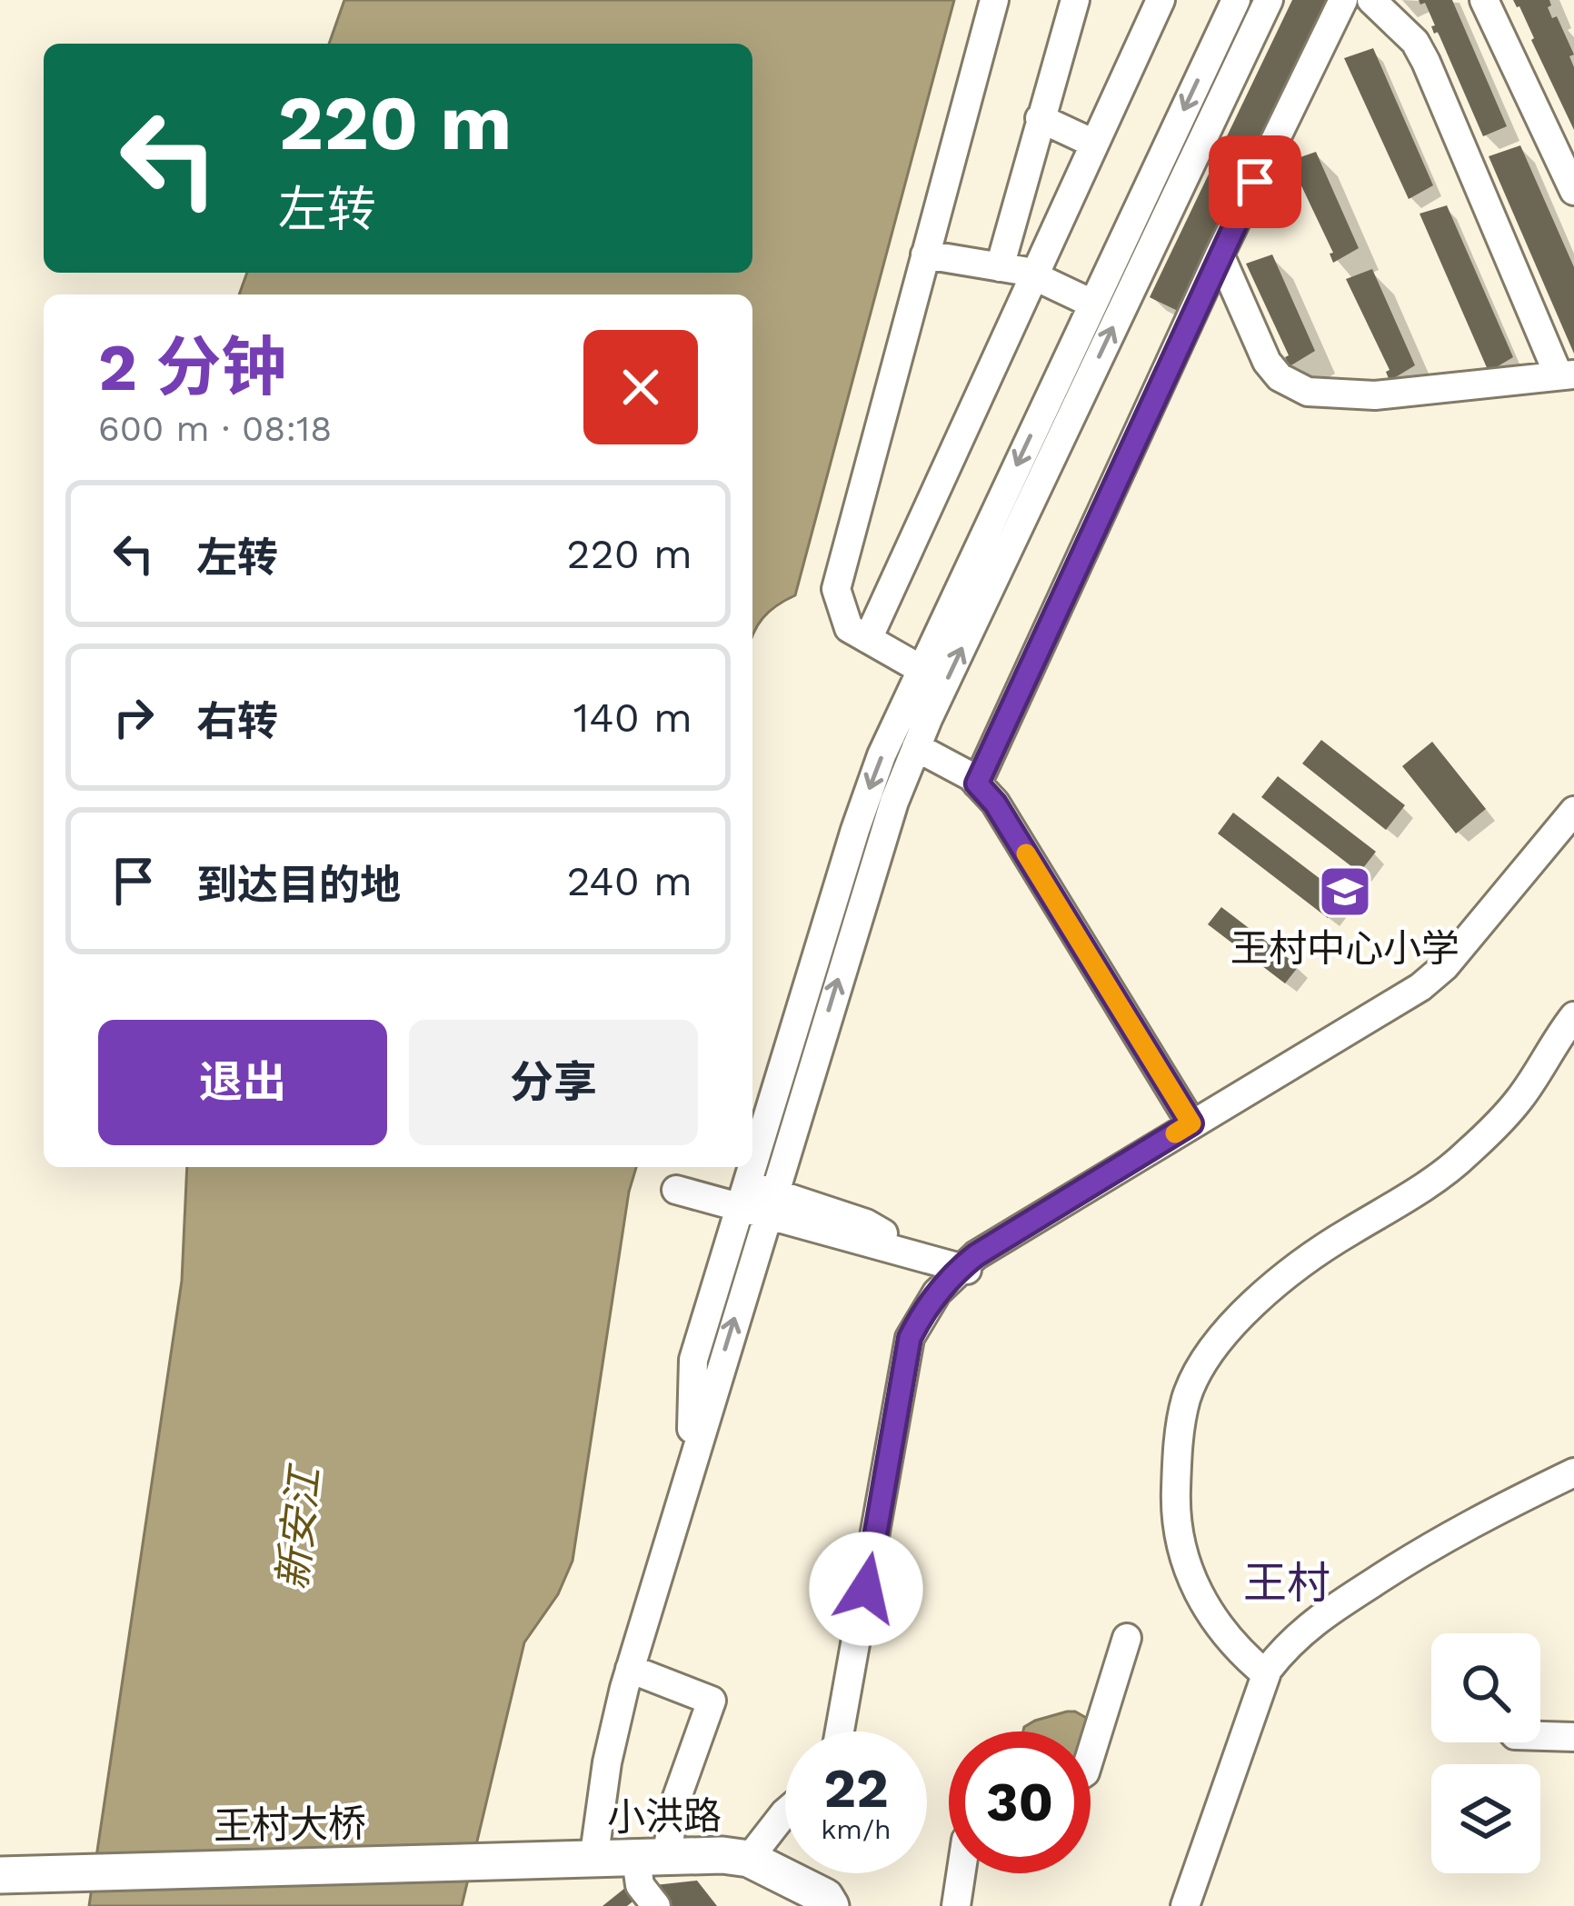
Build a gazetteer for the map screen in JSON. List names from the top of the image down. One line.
{"streets":{"main road":["小洪路","王村大桥"]},"crossings":[["小洪路","王村大桥"]],"districts":["王村"],"water":["新安江"],"places":{"school or university":["王村中心小学"]},"page":{"turn":["220 m","左转"],"heading":["2 分钟","600 m · 08:18"],"list":[{"name":"左转","value":"220 m"},{"name":"右转","value":"140 m"},{"name":"到达目的地","value":"240 m"}],"buttons":["退出","分享"],"speed":"22 km/h","limit":"30"}}
